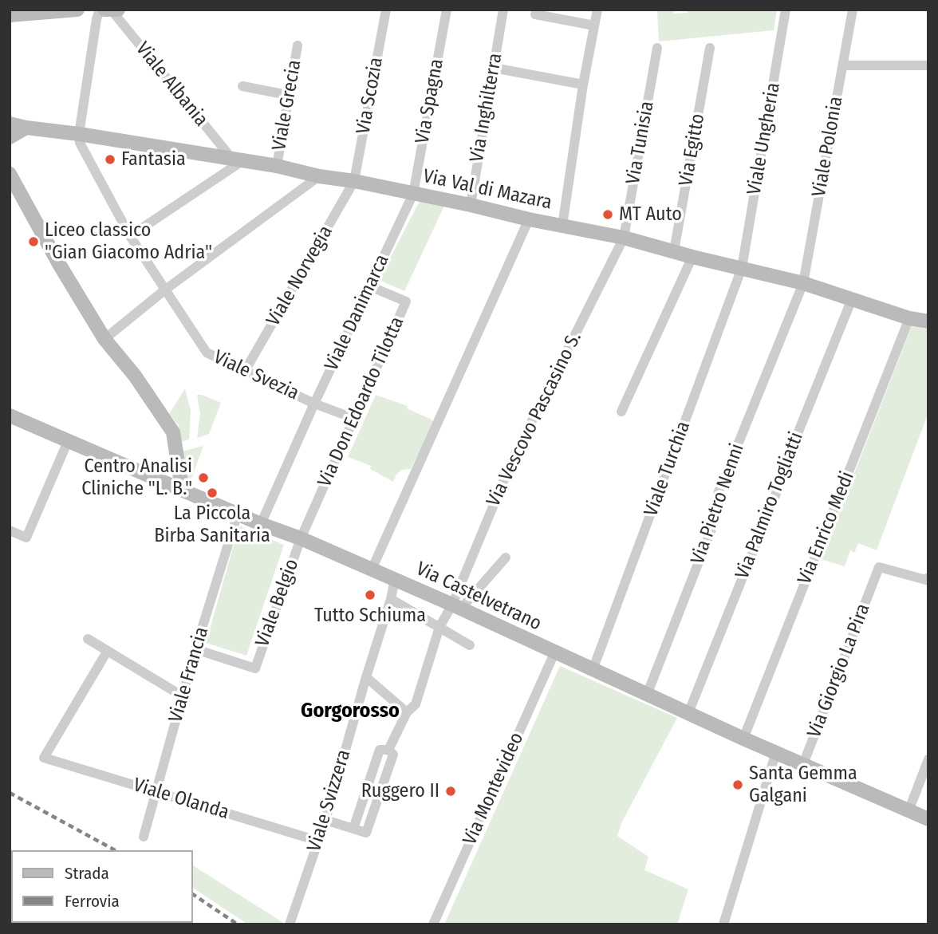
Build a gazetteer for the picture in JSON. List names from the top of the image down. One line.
{"streets":{"street":["Viale Albania","Via Scozia","Via Spagna","Viale Grecia","Via Inghilterra","Viale Ungheria","Via Tunisia","Viale Polonia","Via Egitto","Via Val di Mazara","Viale Norvegia","Viale Danimarca","Viale Svezia","Via Don Edoardo Tilotta","Via Vescovo Pascasino S.","Viale Turchia","Via Pietro Nenni","Via Palmiro Togliatti","Via Enrico Medi","Via Castelvetrano","Viale Belgio","Via Giorgio La Pira","Viale Francia","Via Montevideo","Viale Olanda","Viale Svizzera"]},"crossings":[["Viale Albania","Via Val di Mazara"],["Via Scozia","Via Val di Mazara"],["Via Scozia","Viale Norvegia"],["Via Spagna","Via Val di Mazara"],["Via Spagna","Viale Danimarca"],["Viale Grecia","Via Val di Mazara"],["Via Inghilterra","Via Val di Mazara"],["Viale Ungheria","Via Val di Mazara"],["Viale Ungheria","Viale Turchia"],["Via Tunisia","Via Val di Mazara"],["Via Tunisia","Via Vescovo Pascasino S."],["Viale Polonia","Via Val di Mazara"],["Viale Polonia","Via Pietro Nenni"],["Via Egitto","Via Val di Mazara"],["Via Val di Mazara","Viale Norvegia"],["Via Val di Mazara","Viale Danimarca"],["Via Val di Mazara","Viale Svezia"],["Via Val di Mazara","Via Vescovo Pascasino S."],["Via Val di Mazara","Viale Turchia"],["Via Val di Mazara","Via Pietro Nenni"],["Via Val di Mazara","Via Palmiro Togliatti"],["Via Val di Mazara","Via Enrico Medi"],["Viale Norvegia","Viale Svezia"],["Viale Danimarca","Viale Svezia"],["Viale Danimarca","Via Don Edoardo Tilotta"],["Viale Danimarca","Via Castelvetrano"],["Viale Svezia","Via Don Edoardo Tilotta"],["Via Don Edoardo Tilotta","Via Castelvetrano"],["Via Don Edoardo Tilotta","Viale Belgio"],["Via Vescovo Pascasino S.","Via Castelvetrano"],["Viale Turchia","Via Castelvetrano"],["Via Pietro Nenni","Via Castelvetrano"],["Via Palmiro Togliatti","Via Castelvetrano"],["Via Enrico Medi","Via Castelvetrano"],["Via Castelvetrano","Viale Belgio"],["Via Castelvetrano","Via Giorgio La Pira"],["Via Castelvetrano","Viale Francia"],["Via Castelvetrano","Via Montevideo"],["Via Castelvetrano","Viale Svizzera"],["Viale Belgio","Viale Francia"],["Viale Francia","Viale Olanda"],["Viale Olanda","Viale Svizzera"]],"districts":["Gorgorosso"],"places":["Fantasia","MT Auto","Liceo classico \"Gian Giacomo Adria\"","Centro Analisi Cliniche \"L. B.\"","La Piccola Birba Sanitaria","Tutto Schiuma","Santa Gemma Galgani","Ruggero II"],"legend":["Strada","Ferrovia"]}
